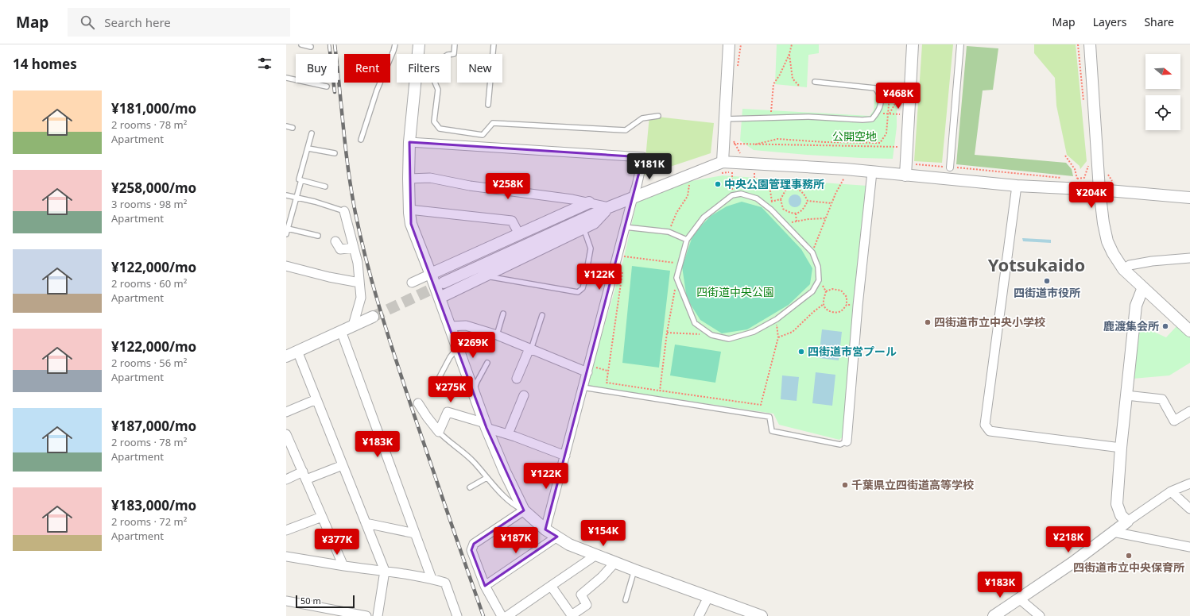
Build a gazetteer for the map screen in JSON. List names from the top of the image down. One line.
{"districts":["Yotsukaido"],"parks":["公開空地","四街道中央公園"],"places":["中央公園管理事務所","四街道市役所","四街道市立中央小学校","鹿渡集会所","四街道市営プール","千葉県立四街道高等学校","四街道市立中央保育所"],"scale_bar":"50 m","north":"right","page":{"header":"Map","search":"Search here","nav":["Map","Layers","Share"],"heading":"14 homes","chip":["Buy","Rent","Filters","New"],"list":[{"name":"¥181,000/mo","note":"2 rooms · 78 m² · Apartment"},{"name":"¥258,000/mo","note":"3 rooms · 98 m² · Apartment"},{"name":"¥122,000/mo","note":"2 rooms · 60 m² · Apartment"},{"name":"¥122,000/mo","note":"2 rooms · 56 m² · Apartment"},{"name":"¥187,000/mo","note":"2 rooms · 78 m² · Apartment"},{"name":"¥183,000/mo","note":"2 rooms · 72 m² · Apartment"}],"price":["¥468K","¥181K","¥258K","¥204K","¥122K","¥269K","¥275K","¥183K","¥122K","¥154K","¥218K","¥187K","¥377K","¥183K"],"scale":"50 m"}}
